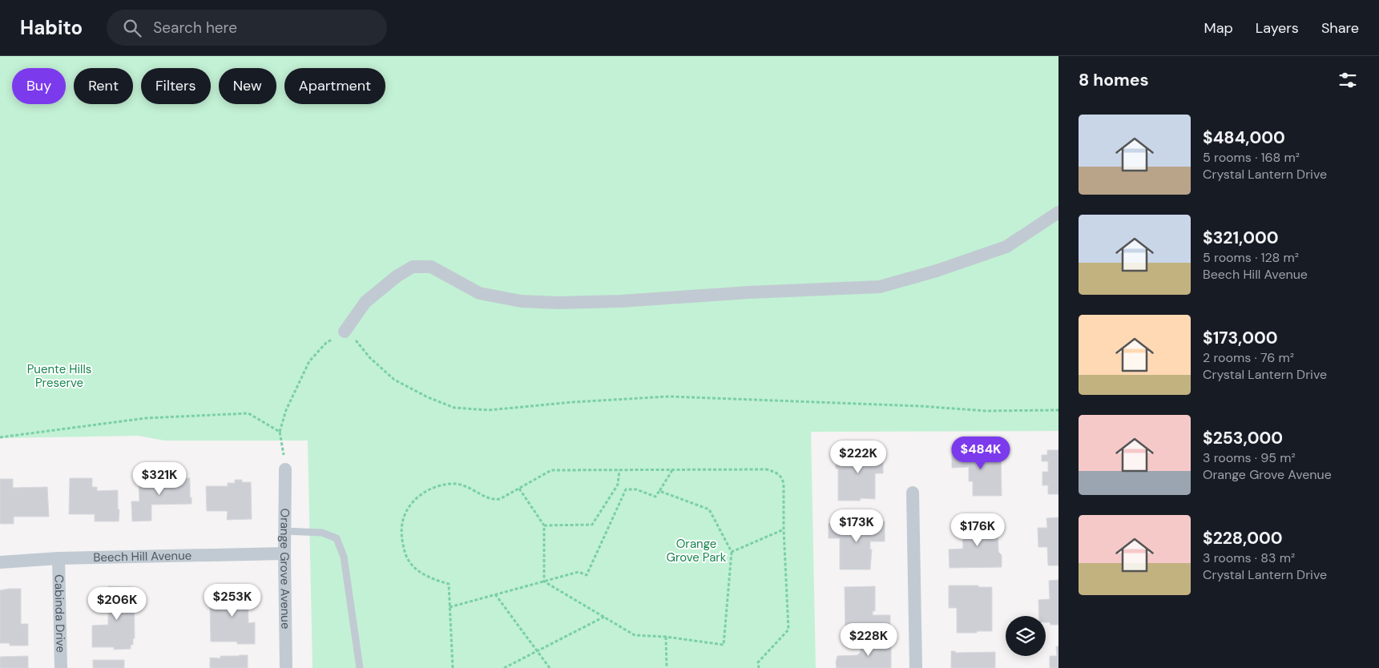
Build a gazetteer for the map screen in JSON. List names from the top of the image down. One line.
{"streets":{"street":["Beech Hill Avenue","Orange Grove Avenue","Cabinda Drive"]},"crossings":[["Beech Hill Avenue","Orange Grove Avenue"],["Beech Hill Avenue","Cabinda Drive"]],"parks":["Puente Hills Preserve","Orange Grove Park"],"page":{"header":"Habito","search":"Search here","nav":["Map","Layers","Share"],"heading":"8 homes","chip":["Buy","Rent","Filters","New","Apartment"],"list":[{"name":"$484,000","note":"5 rooms · 168 m² · Crystal Lantern Drive"},{"name":"$321,000","note":"5 rooms · 128 m² · Beech Hill Avenue"},{"name":"$173,000","note":"2 rooms · 76 m² · Crystal Lantern Drive"},{"name":"$253,000","note":"3 rooms · 95 m² · Orange Grove Avenue"},{"name":"$228,000","note":"3 rooms · 83 m² · Crystal Lantern Drive"}],"price":["$484K","$222K","$321K","$173K","$176K","$253K","$206K","$228K"]}}
